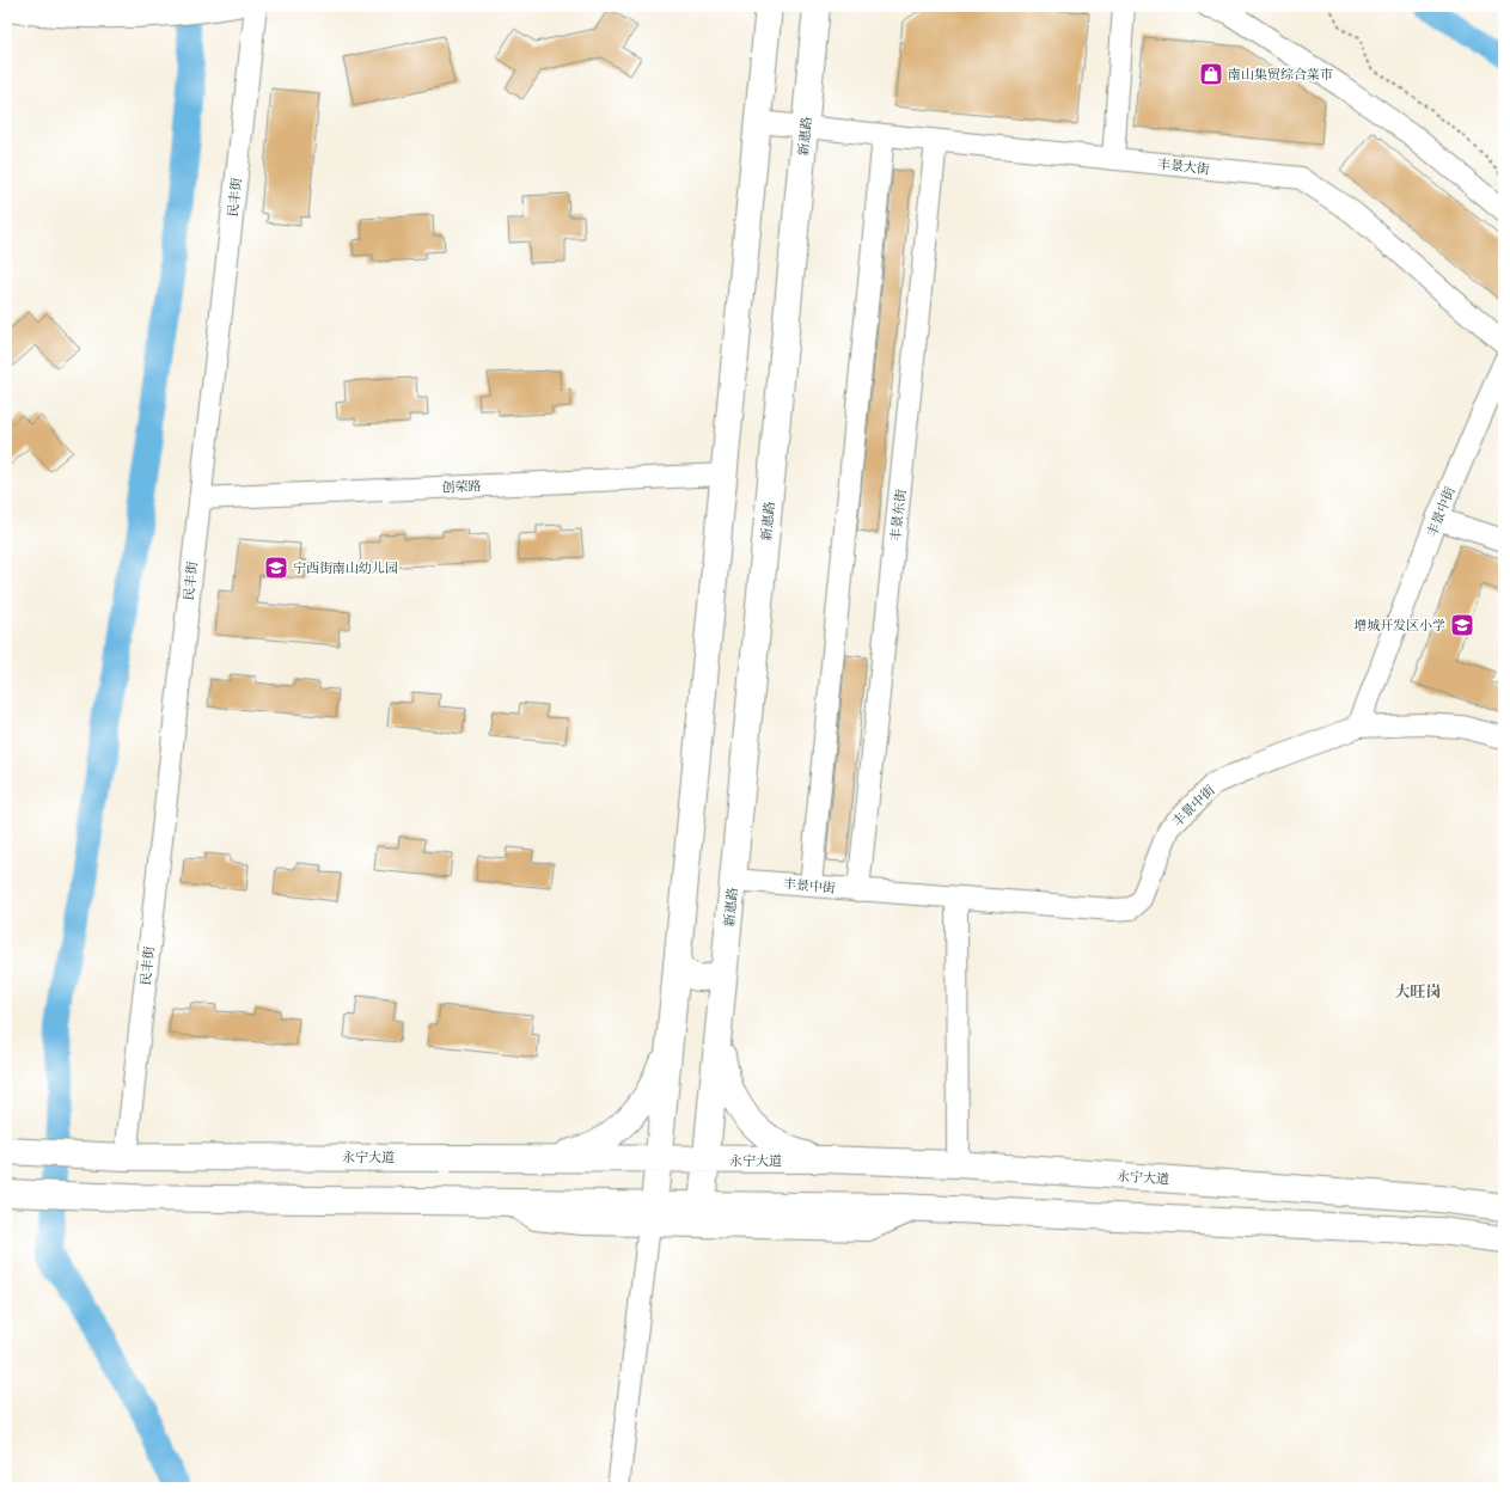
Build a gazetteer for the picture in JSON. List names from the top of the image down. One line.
{"streets":{"main road":["新惠路","永宁大道"],"street":["丰景大街","民丰街","创荣路","丰景中街","丰景东街"]},"crossings":[["新惠路","丰景大街"],["新惠路","丰景中街"],["新惠路","永宁大道"],["丰景大街","丰景东街"],["民丰街","创荣路"],["民丰街","永宁大道"],["丰景中街","丰景东街"]],"districts":["大旺岗"],"places":{"shop":["南山集贸综合菜市"],"school or university":["宁西街南山幼儿园","增城开发区小学"]}}
